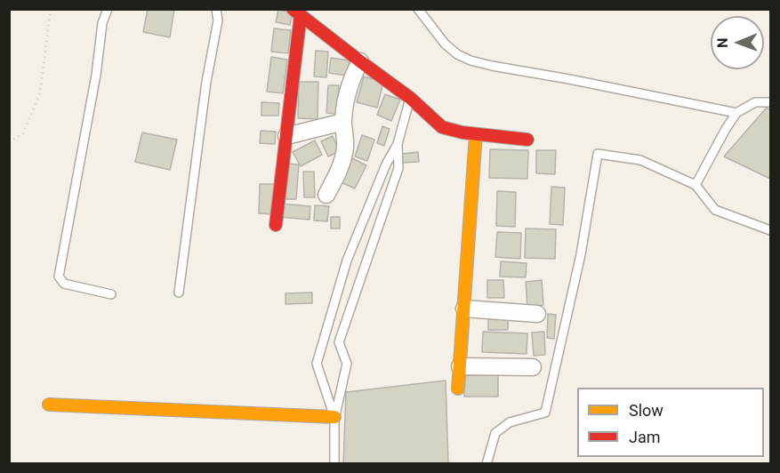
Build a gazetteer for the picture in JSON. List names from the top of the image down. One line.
{"legend":["Slow","Jam"],"north":"left"}
